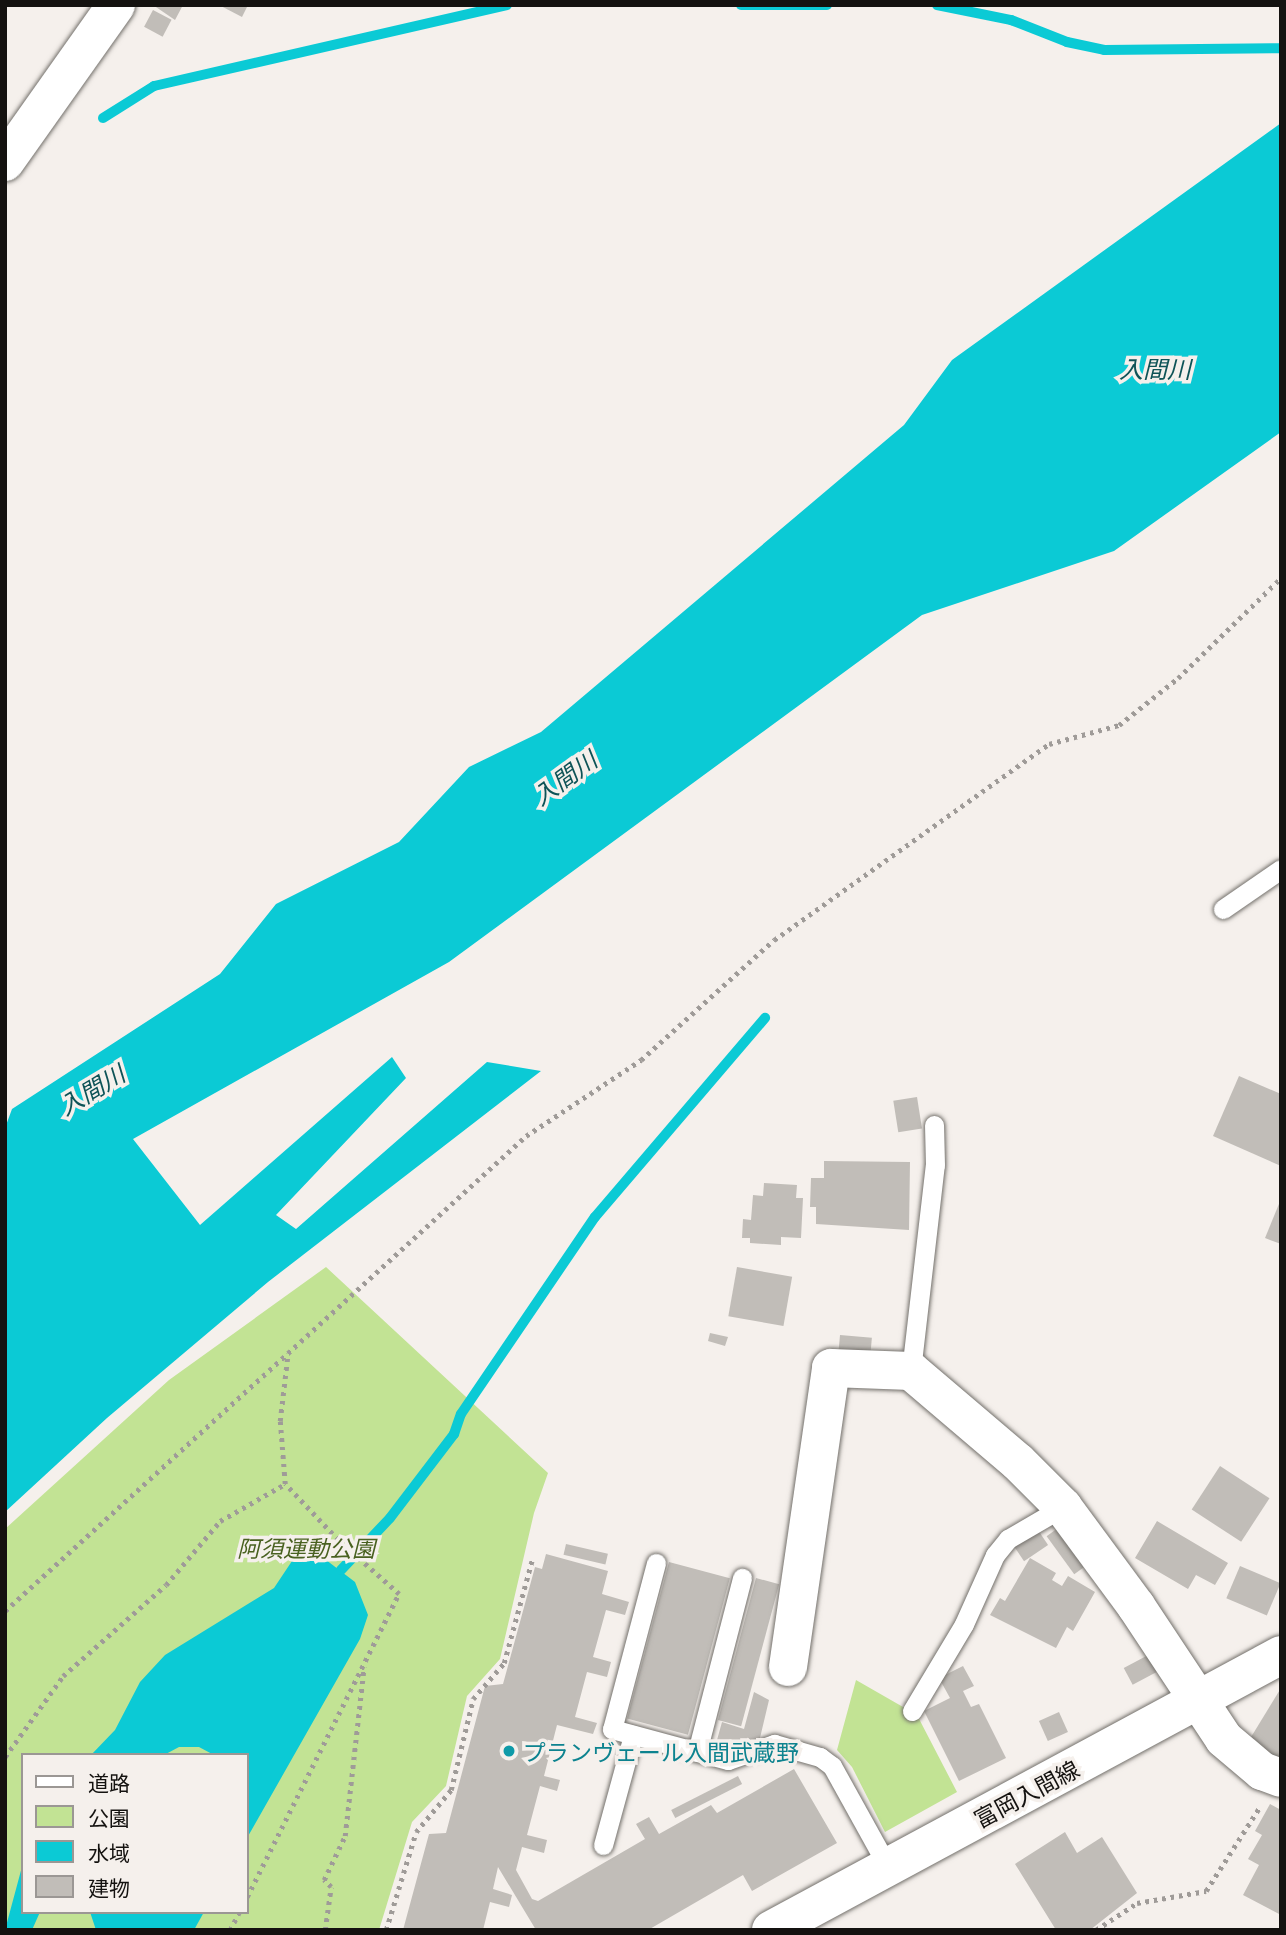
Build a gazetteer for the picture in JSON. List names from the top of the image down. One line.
{"streets":{"street":["富岡入間線"]},"water":["入間川"],"parks":["阿須運動公園"],"places":["プランヴェール入間武蔵野"],"legend":["道路","公園","水域","建物"]}
